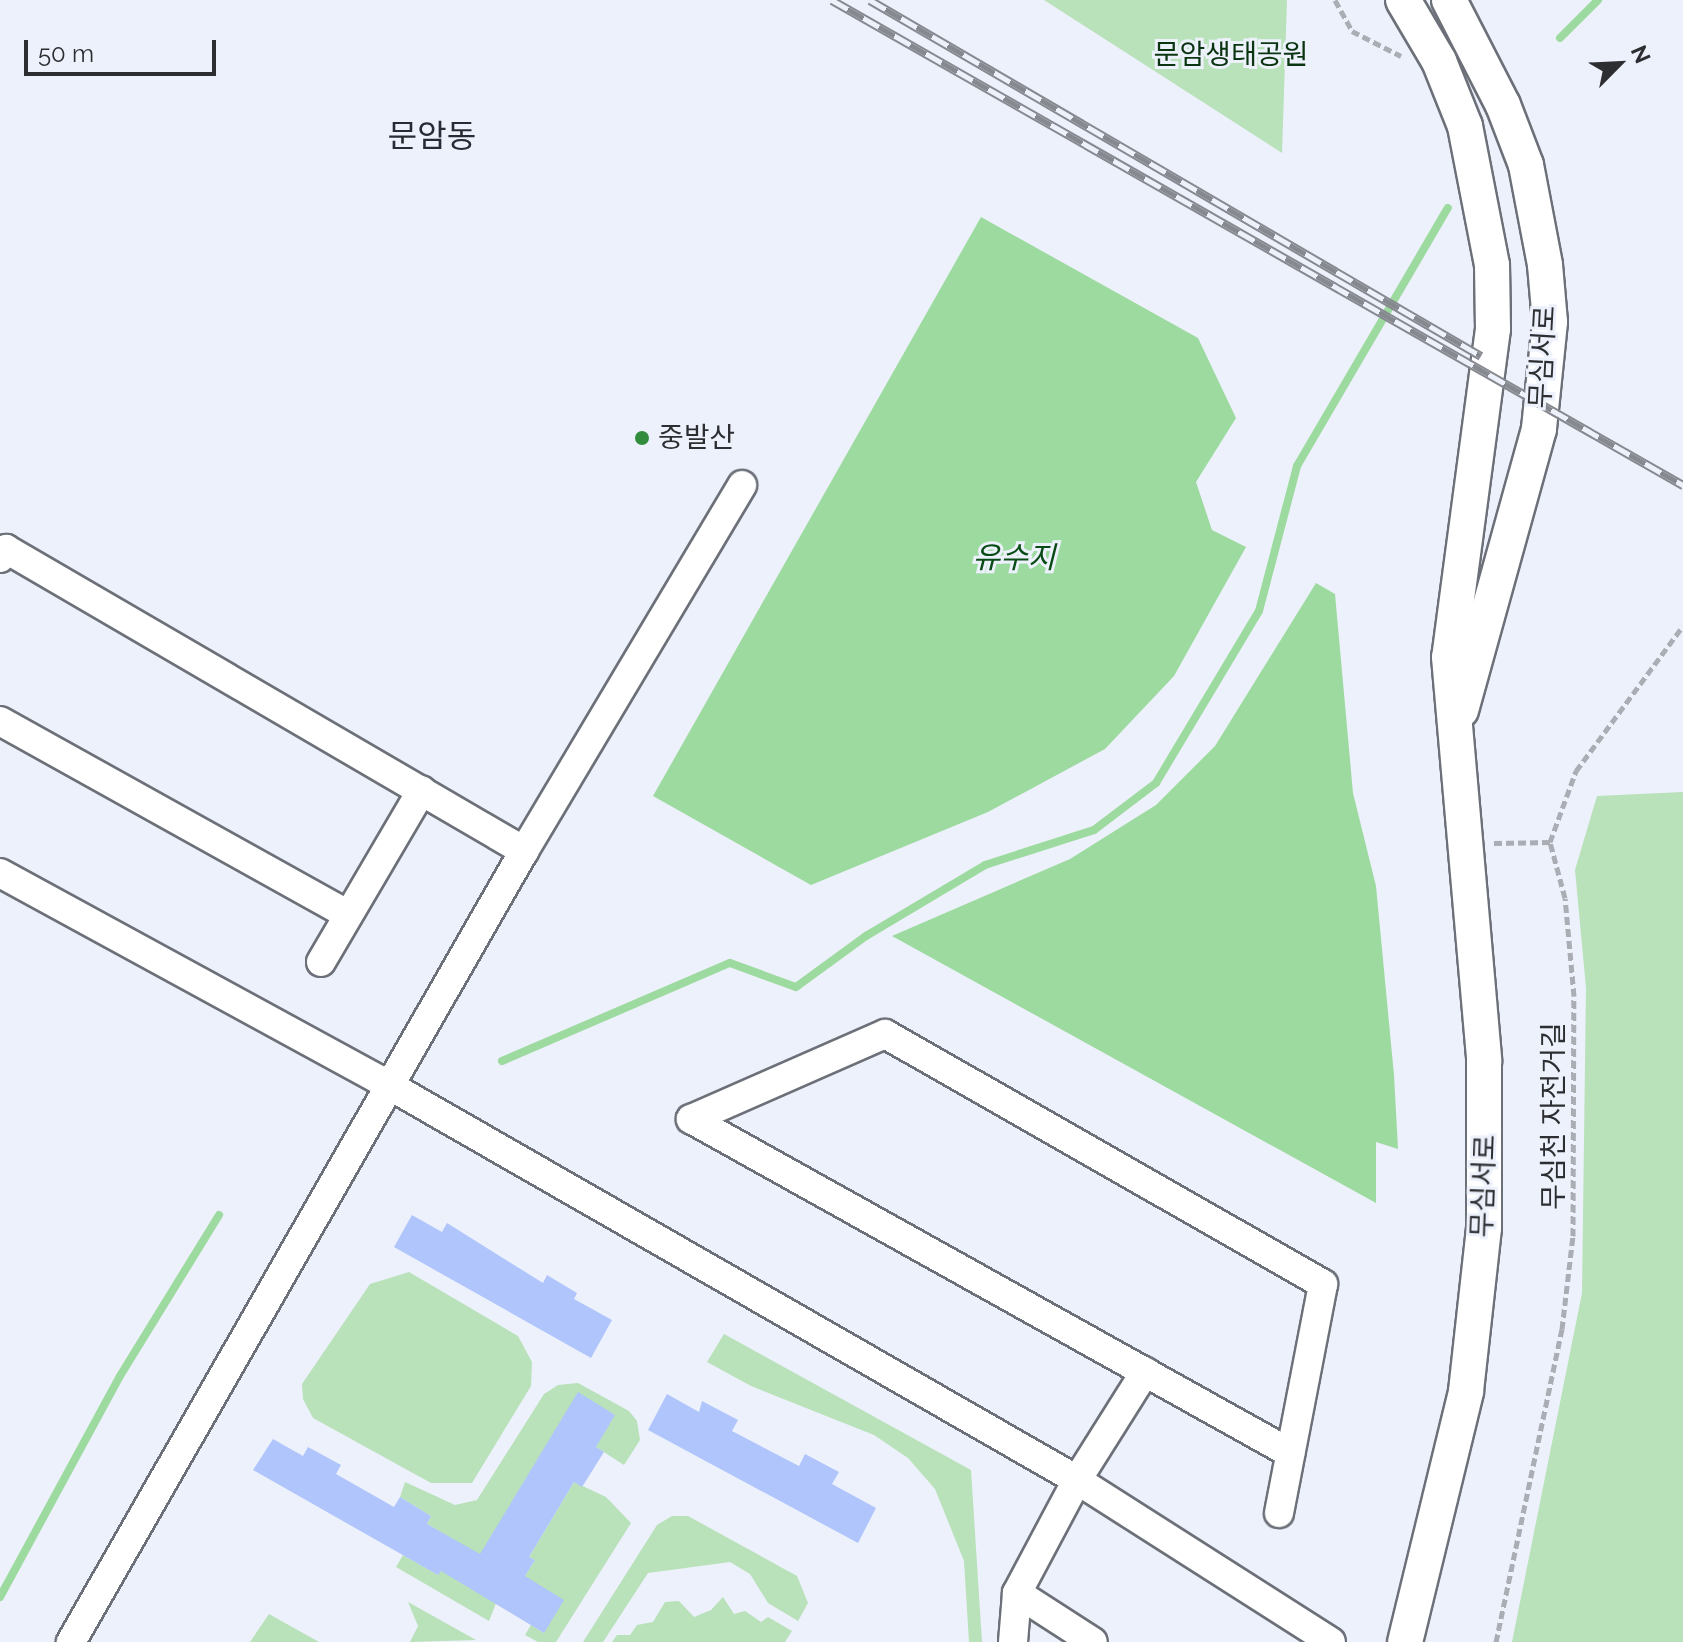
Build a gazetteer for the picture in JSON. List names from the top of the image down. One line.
{"streets":{"street":["무심서로"],"path":["무심천 자전거길"]},"districts":["문암동"],"water":["유수지"],"parks":["문암생태공원"],"places":["중발산"],"scale_bar":"50 m","north":"top right"}
